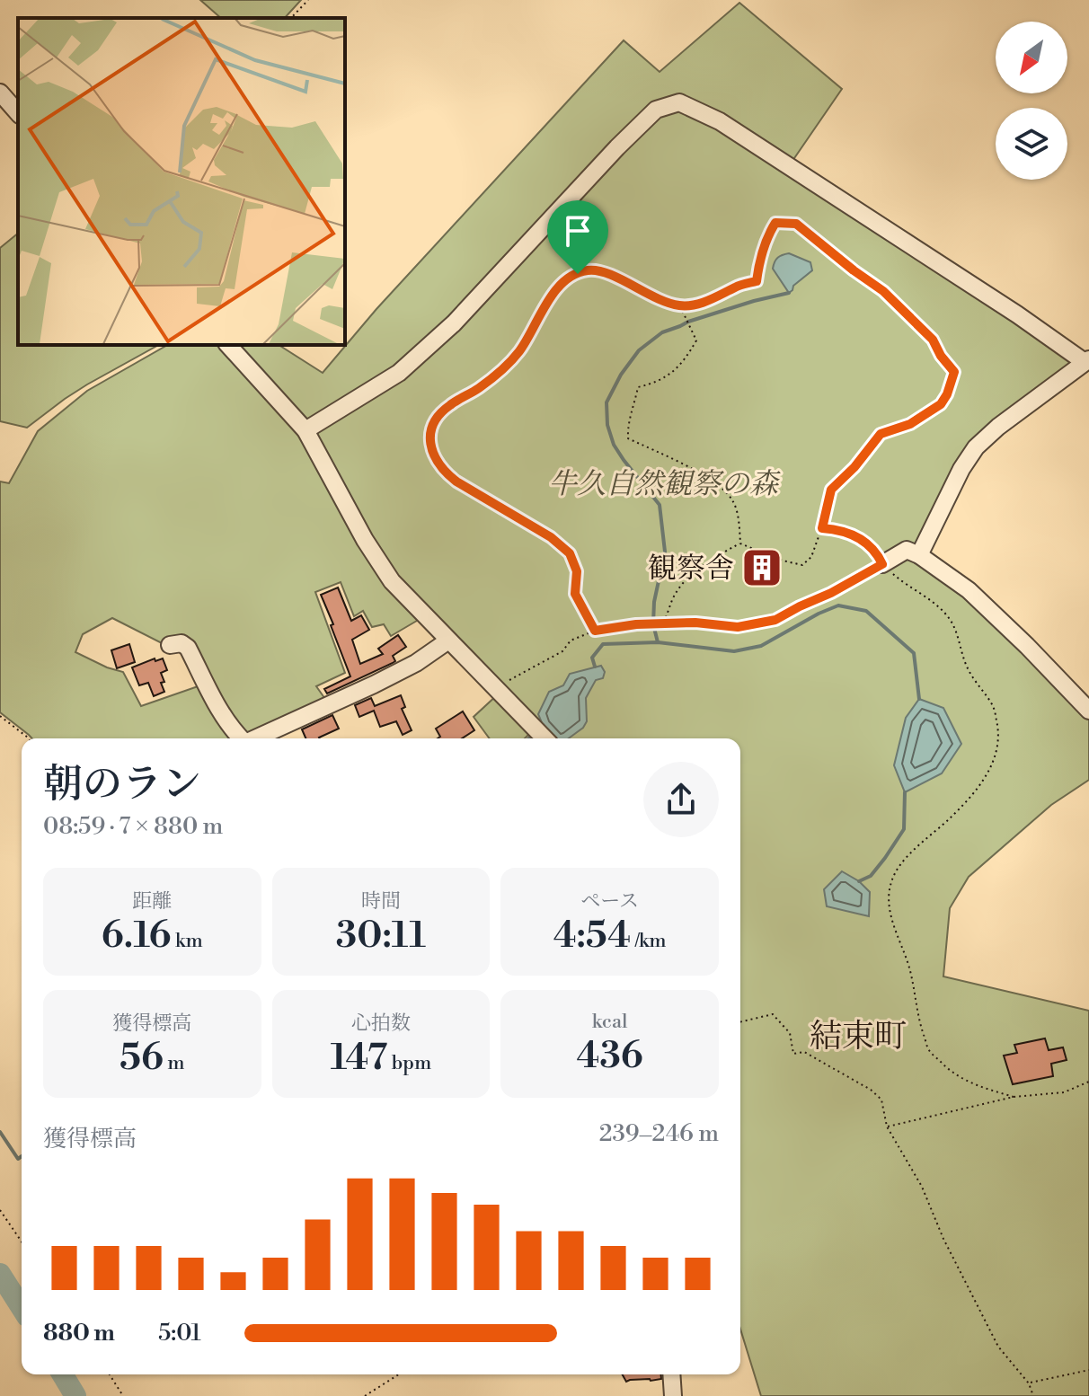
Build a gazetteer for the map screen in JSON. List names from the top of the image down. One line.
{"districts":["結束町"],"parks":["牛久自然観察の森"],"places":{"building":["観察舎"]},"north":"bottom left","page":{"heading":["朝のラン","08:59 · 7 × 880 m"],"stats":[["距離","6.16 km"],["時間","30:11"],["ペース","4:54 /km"],["獲得標高","56 m"],["心拍数","147 bpm"],["kcal","436"]],"chart":["獲得標高","239–246 m"],"list":[{"name":"880 m","note":"5:01"}]}}
